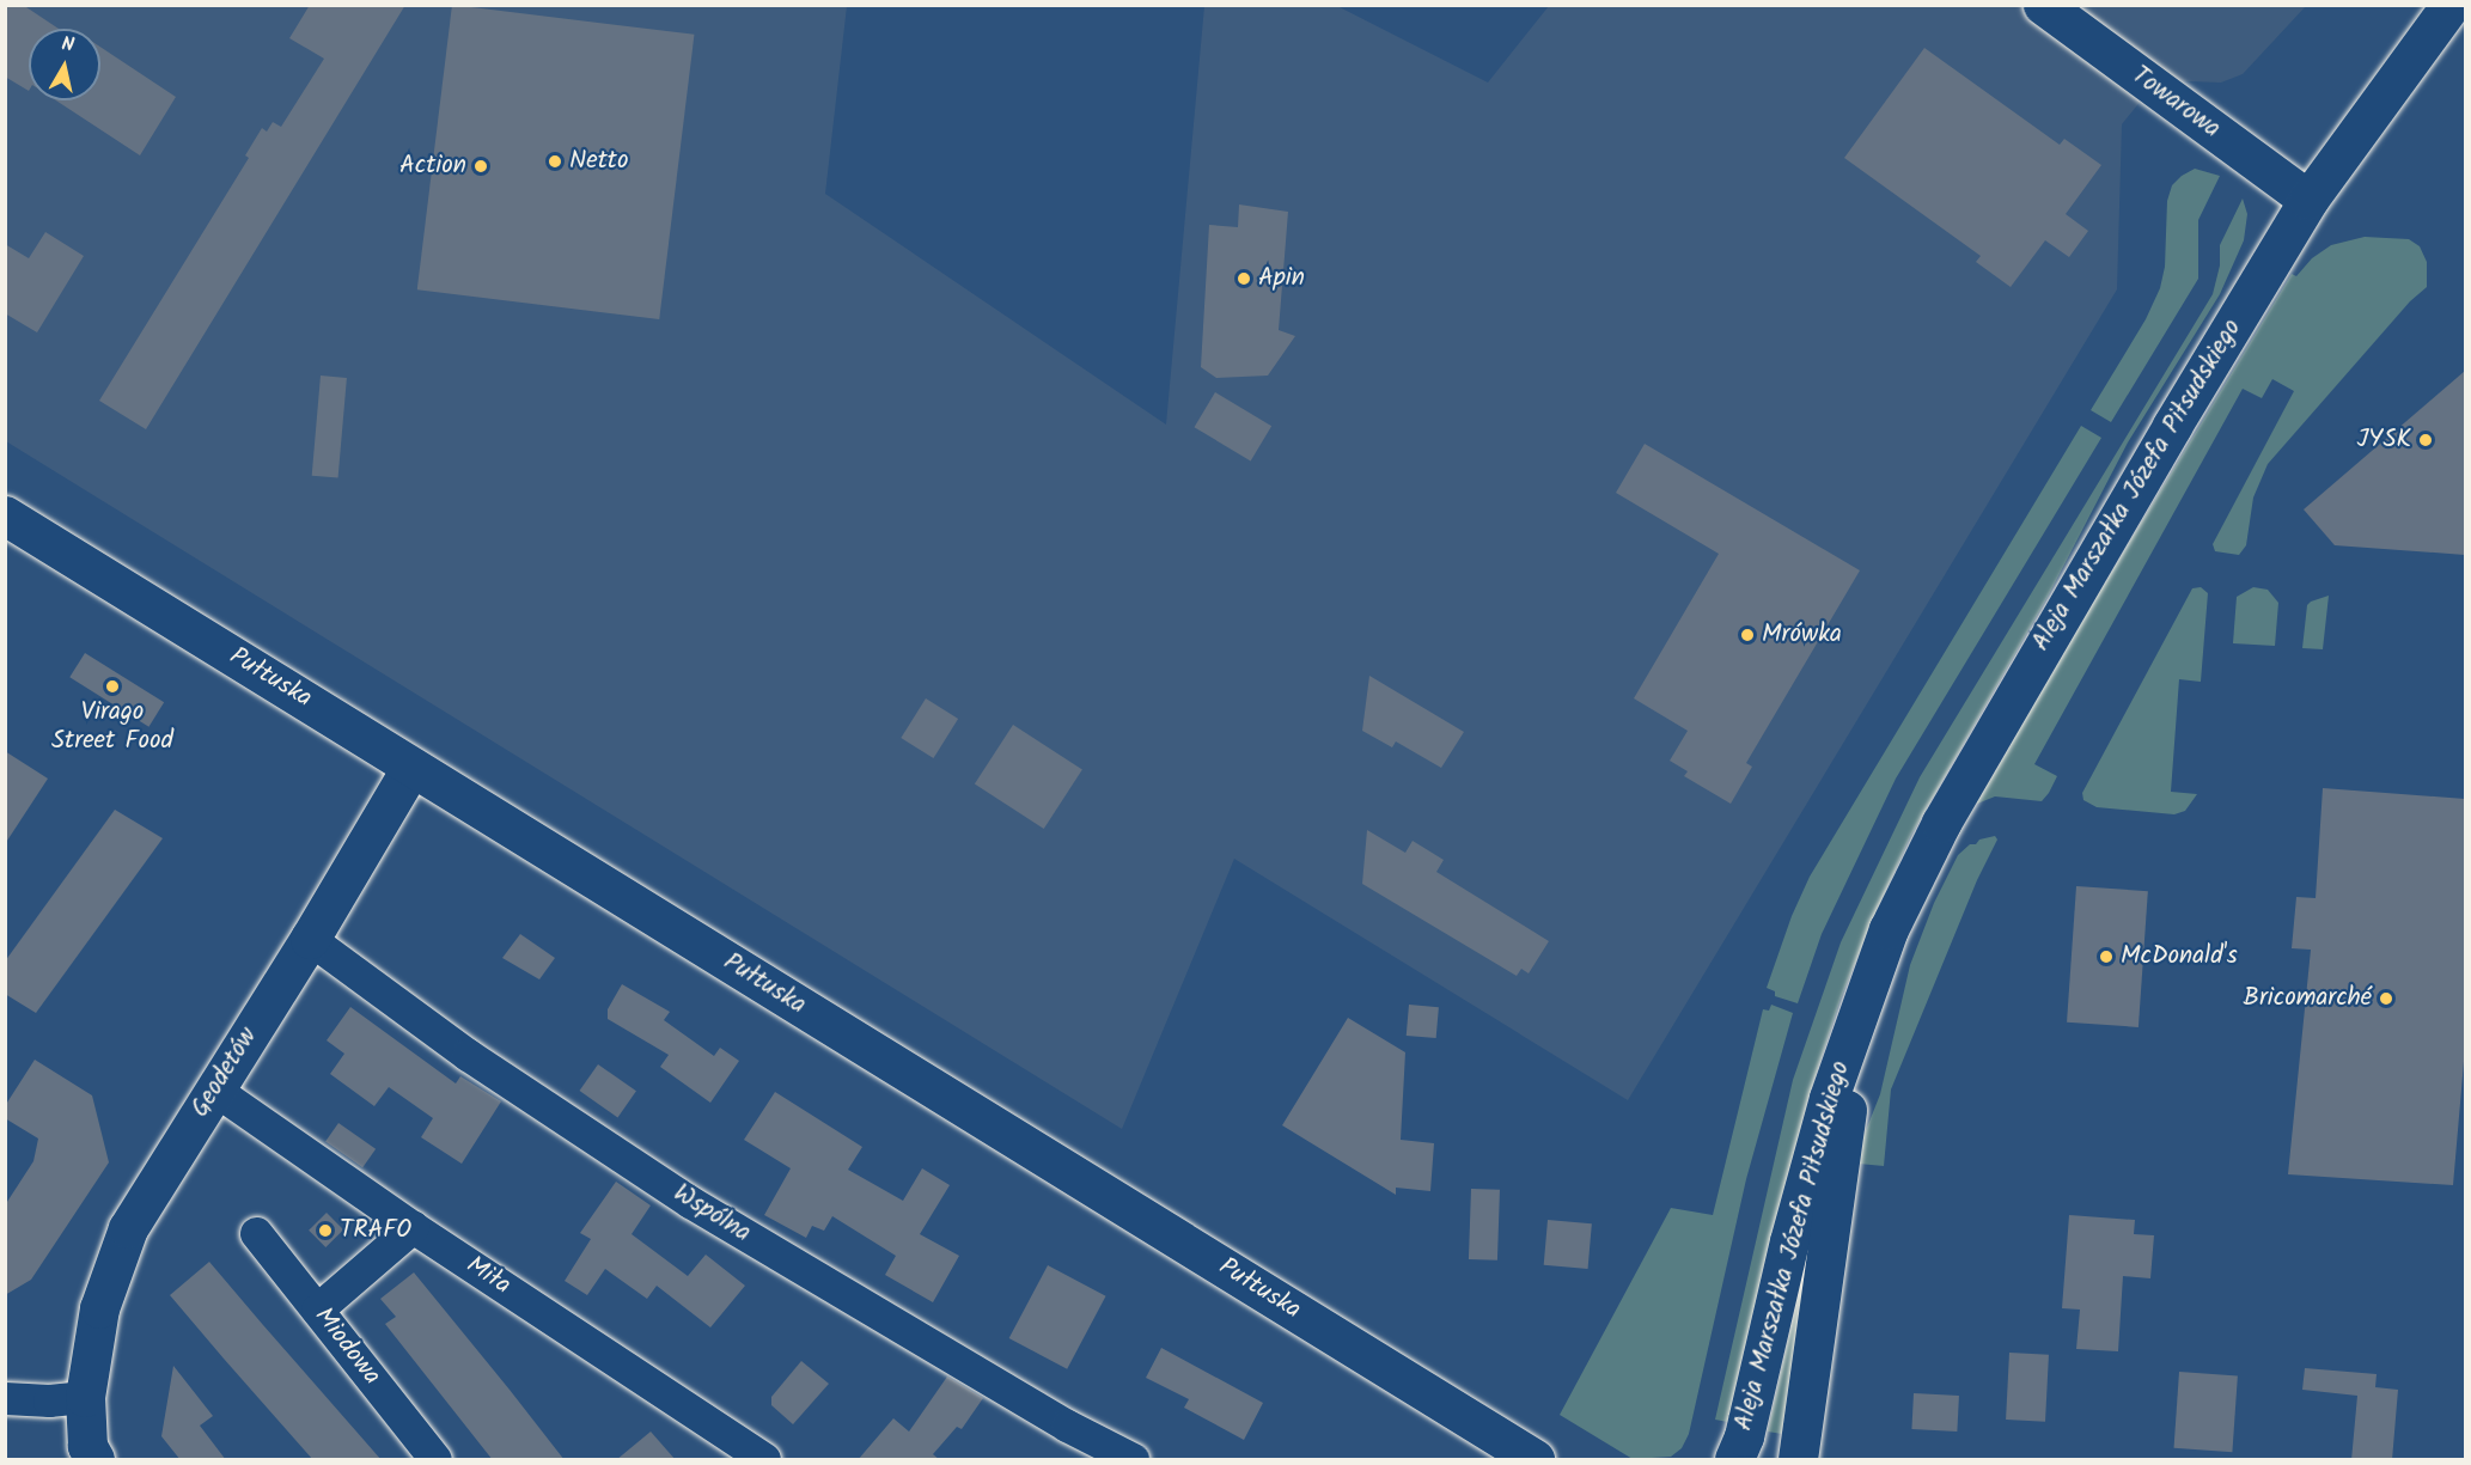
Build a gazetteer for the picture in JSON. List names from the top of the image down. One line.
{"streets":{"main road":["Towarowa","Aleja Marszałka Józefa Piłsudskiego","Pułtuska","Geodetów"],"street":["Wspólna","Miła","Miodowa"]},"crossings":[["Towarowa","Aleja Marszałka Józefa Piłsudskiego"],["Pułtuska","Geodetów"],["Geodetów","Wspólna"],["Geodetów","Miła"]],"places":["Netto","Action","Apin","JYSK","Mrówka","Virago Street Food","McDonald's","Bricomarché","TRAFO"],"north":"top"}
